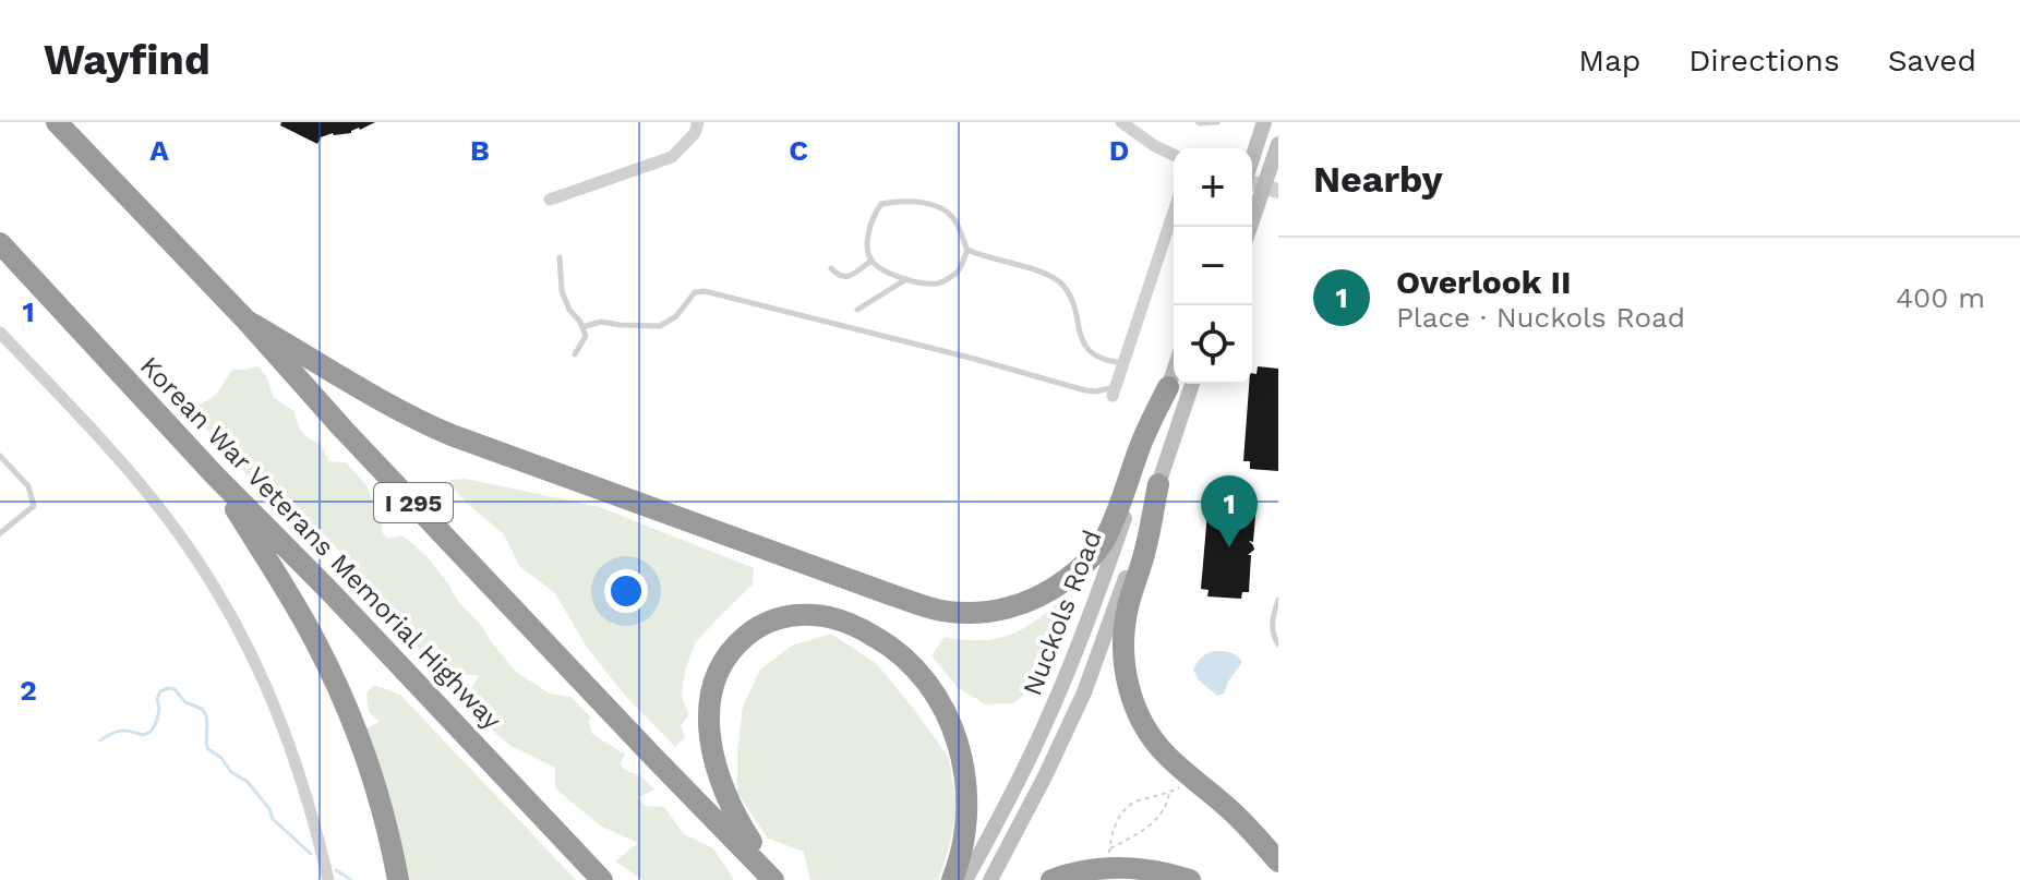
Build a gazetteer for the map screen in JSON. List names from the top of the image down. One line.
{"streets":{"highway":["I 295","Korean War Veterans Memorial Highway"],"main road":["Nuckols Road"]},"page":{"header":"Wayfind","nav":["Map","Directions","Saved"],"heading":"Nearby","map_buttons":["+","−"],"list":[{"mark":"1","name":"Overlook II","note":"Place · Nuckols Road","value":"400 m"}],"pins":"1"},"grid":{"columns":["A","B","C","D"],"rows":["1","2"]}}
